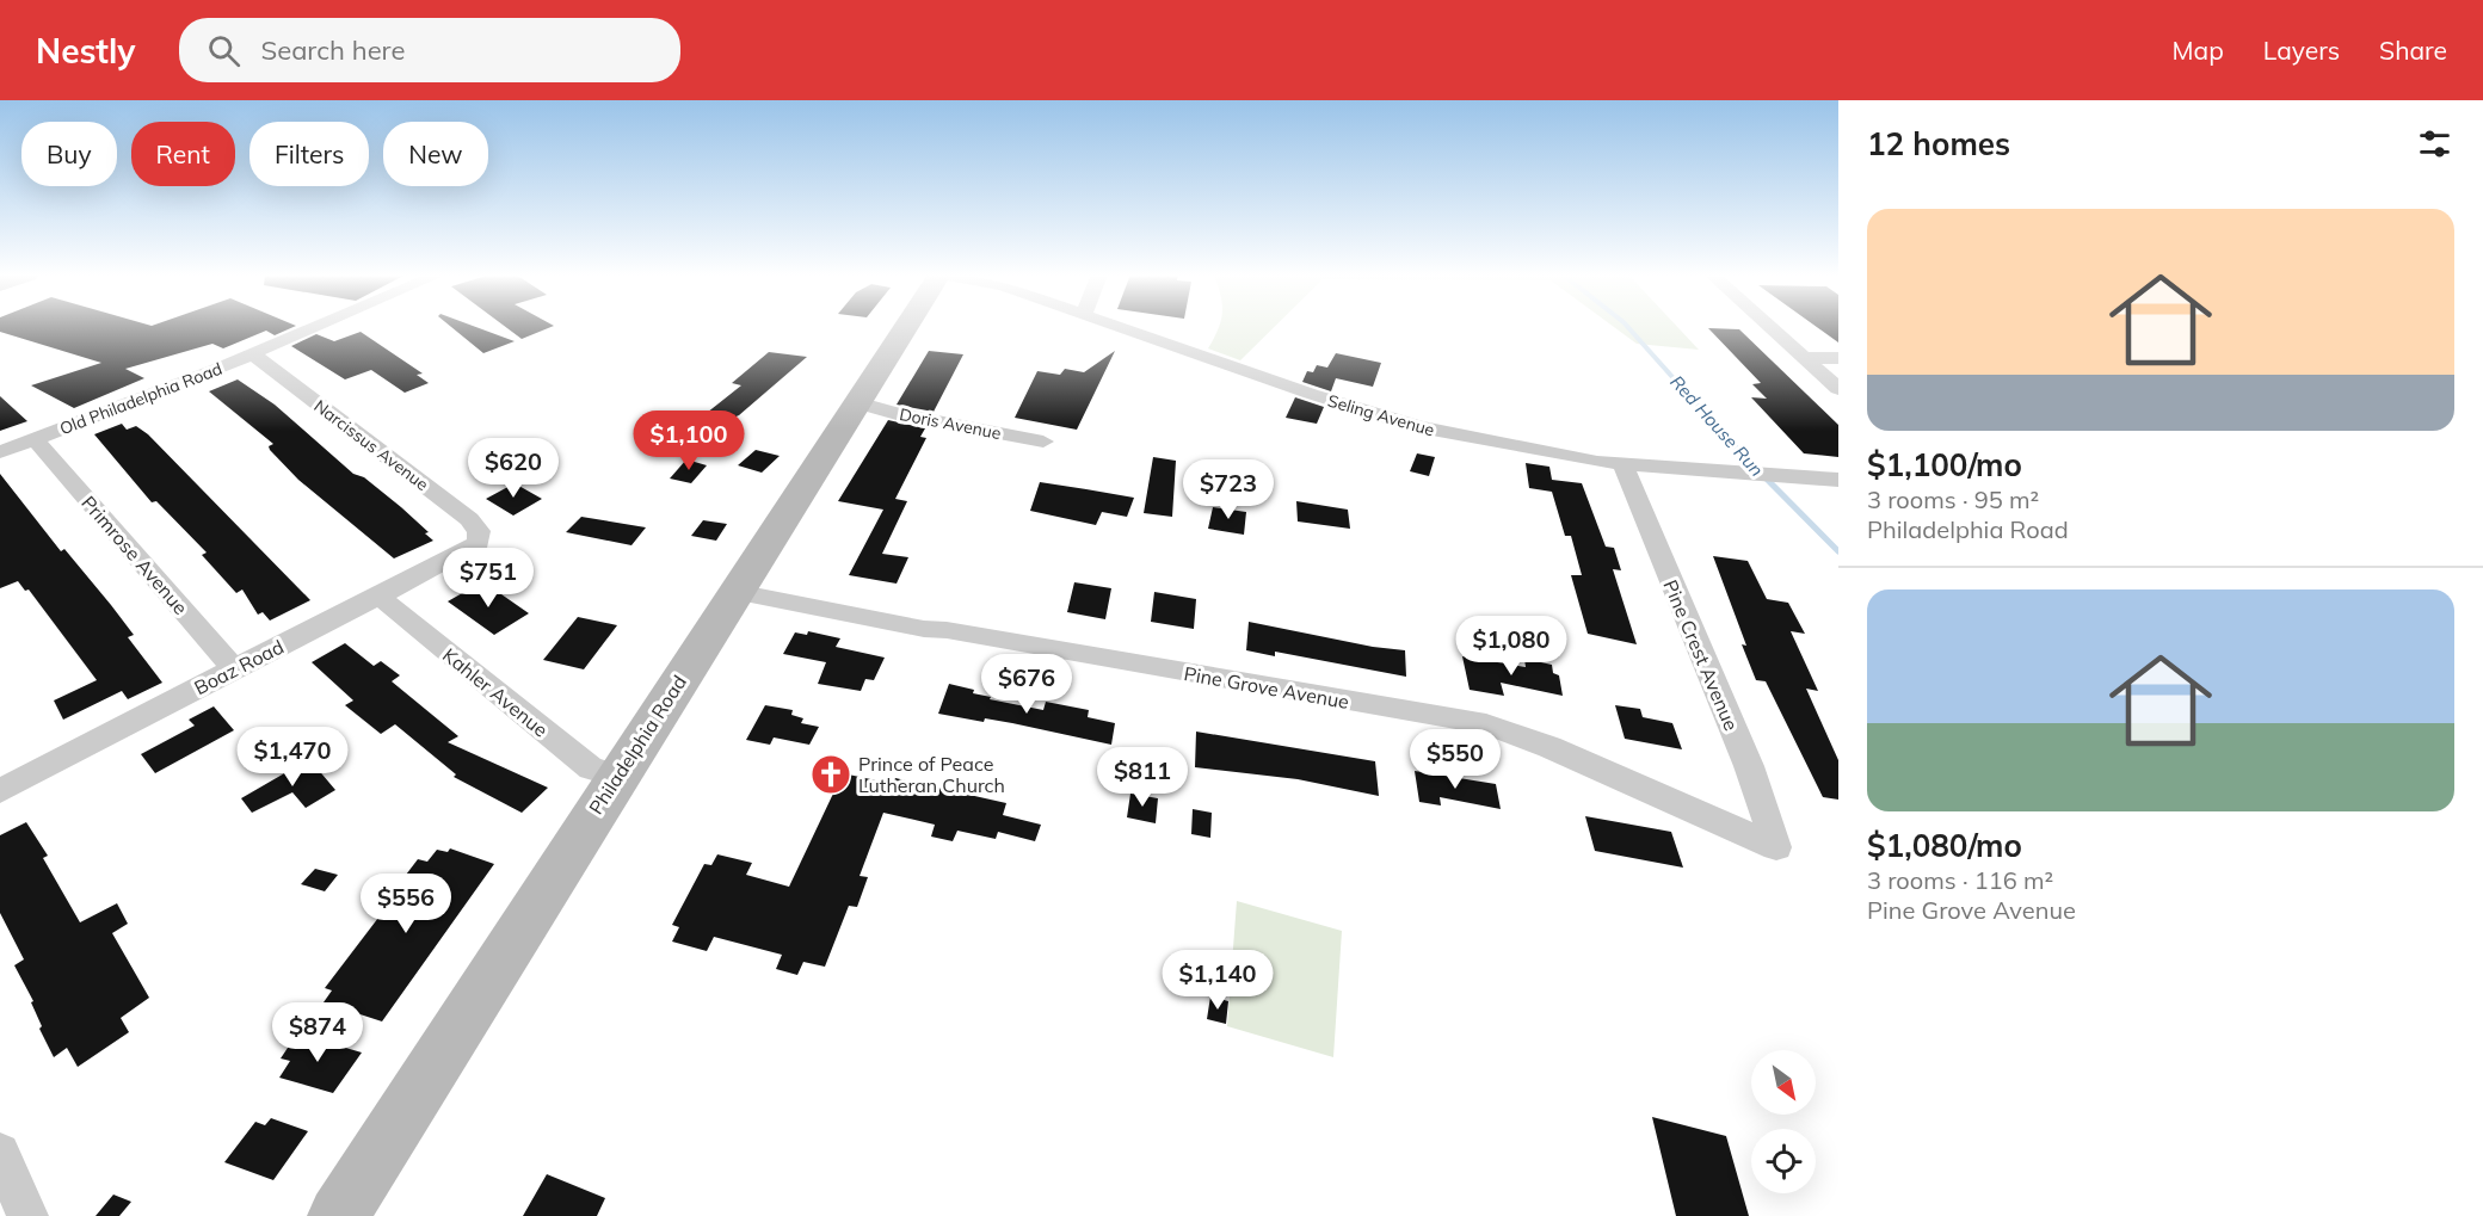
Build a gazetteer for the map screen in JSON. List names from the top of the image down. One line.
{"streets":{"main road":["Philadelphia Road"],"street":["Old Philadelphia Road","Seling Avenue","Doris Avenue","Narcissus Avenue","Primrose Avenue","Pine Crest Avenue","Boaz Road","Pine Grove Avenue","Kahler Avenue"]},"crossings":[["Old Philadelphia Road","Narcissus Avenue"],["Old Philadelphia Road","Primrose Avenue"],["Seling Avenue","Pine Crest Avenue"],["Doris Avenue","Philadelphia Road"],["Narcissus Avenue","Boaz Road"],["Primrose Avenue","Boaz Road"],["Pine Crest Avenue","Pine Grove Avenue"],["Boaz Road","Kahler Avenue"],["Pine Grove Avenue","Philadelphia Road"],["Kahler Avenue","Philadelphia Road"]],"water":["Red House Run"],"places":{"church":["Prince of Peace Lutheran Church"]},"north":"bottom right","page":{"header":"Nestly","search":"Search here","nav":["Map","Layers","Share"],"heading":"12 homes","chip":["Buy","Rent","Filters","New"],"list":[{"name":"$1,100/mo","note":"3 rooms · 95 m² · Philadelphia Road"},{"name":"$1,080/mo","note":"3 rooms · 116 m² · Pine Grove Avenue"}],"price":["$1,100","$620","$723","$751","$1,080","$676","$1,470","$550","$811","$556","$1,140","$874"]}}
